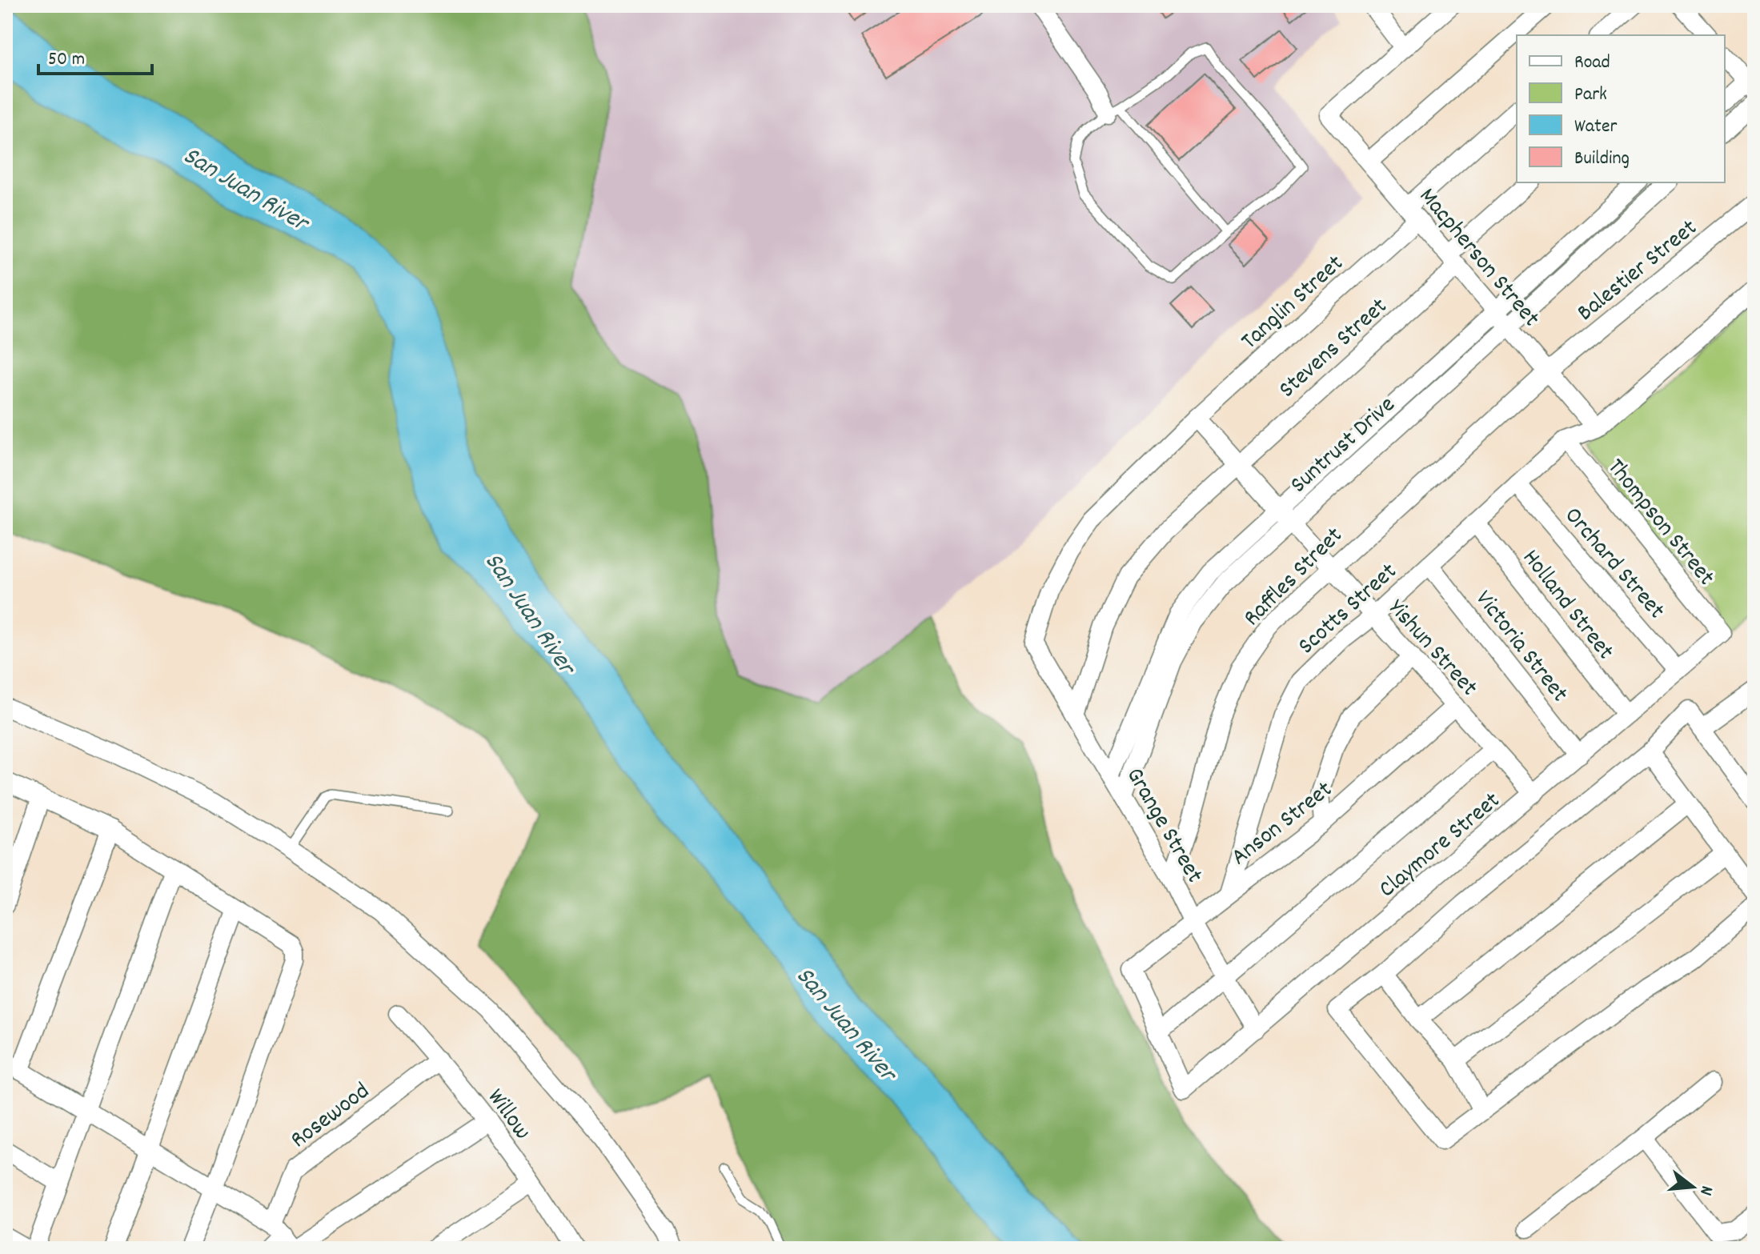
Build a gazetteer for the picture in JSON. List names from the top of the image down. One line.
{"streets":{"street":["Macpherson Street","Balestier Street","Tanglin Street","Stevens Street","Suntrust Drive","Thompson Street","Orchard Street","Raffles Street","Holland Street","Scotts Street","Victoria Street","Yishun Street","Anson Street","Grange Street","Claymore Street","Willow","Rosewood"]},"crossings":[["Macpherson Street","Balestier Street"],["Macpherson Street","Tanglin Street"],["Macpherson Street","Stevens Street"],["Macpherson Street","Suntrust Drive"],["Macpherson Street","Raffles Street"],["Macpherson Street","Scotts Street"],["Balestier Street","Raffles Street"],["Tanglin Street","Yishun Street"],["Tanglin Street","Grange Street"],["Stevens Street","Yishun Street"],["Stevens Street","Grange Street"],["Suntrust Drive","Yishun Street"],["Suntrust Drive","Grange Street"],["Thompson Street","Scotts Street"],["Thompson Street","Claymore Street"],["Orchard Street","Scotts Street"],["Orchard Street","Claymore Street"],["Raffles Street","Yishun Street"],["Raffles Street","Grange Street"],["Holland Street","Scotts Street"],["Holland Street","Claymore Street"],["Scotts Street","Victoria Street"],["Scotts Street","Yishun Street"],["Scotts Street","Anson Street"],["Victoria Street","Claymore Street"],["Yishun Street","Anson Street"],["Yishun Street","Claymore Street"],["Anson Street","Grange Street"],["Anson Street","Claymore Street"],["Grange Street","Claymore Street"],["Willow","Rosewood"]],"water":["San Juan River"],"legend":["Road","Park","Water","Building"],"scale_bar":"50 m","north":"right"}
